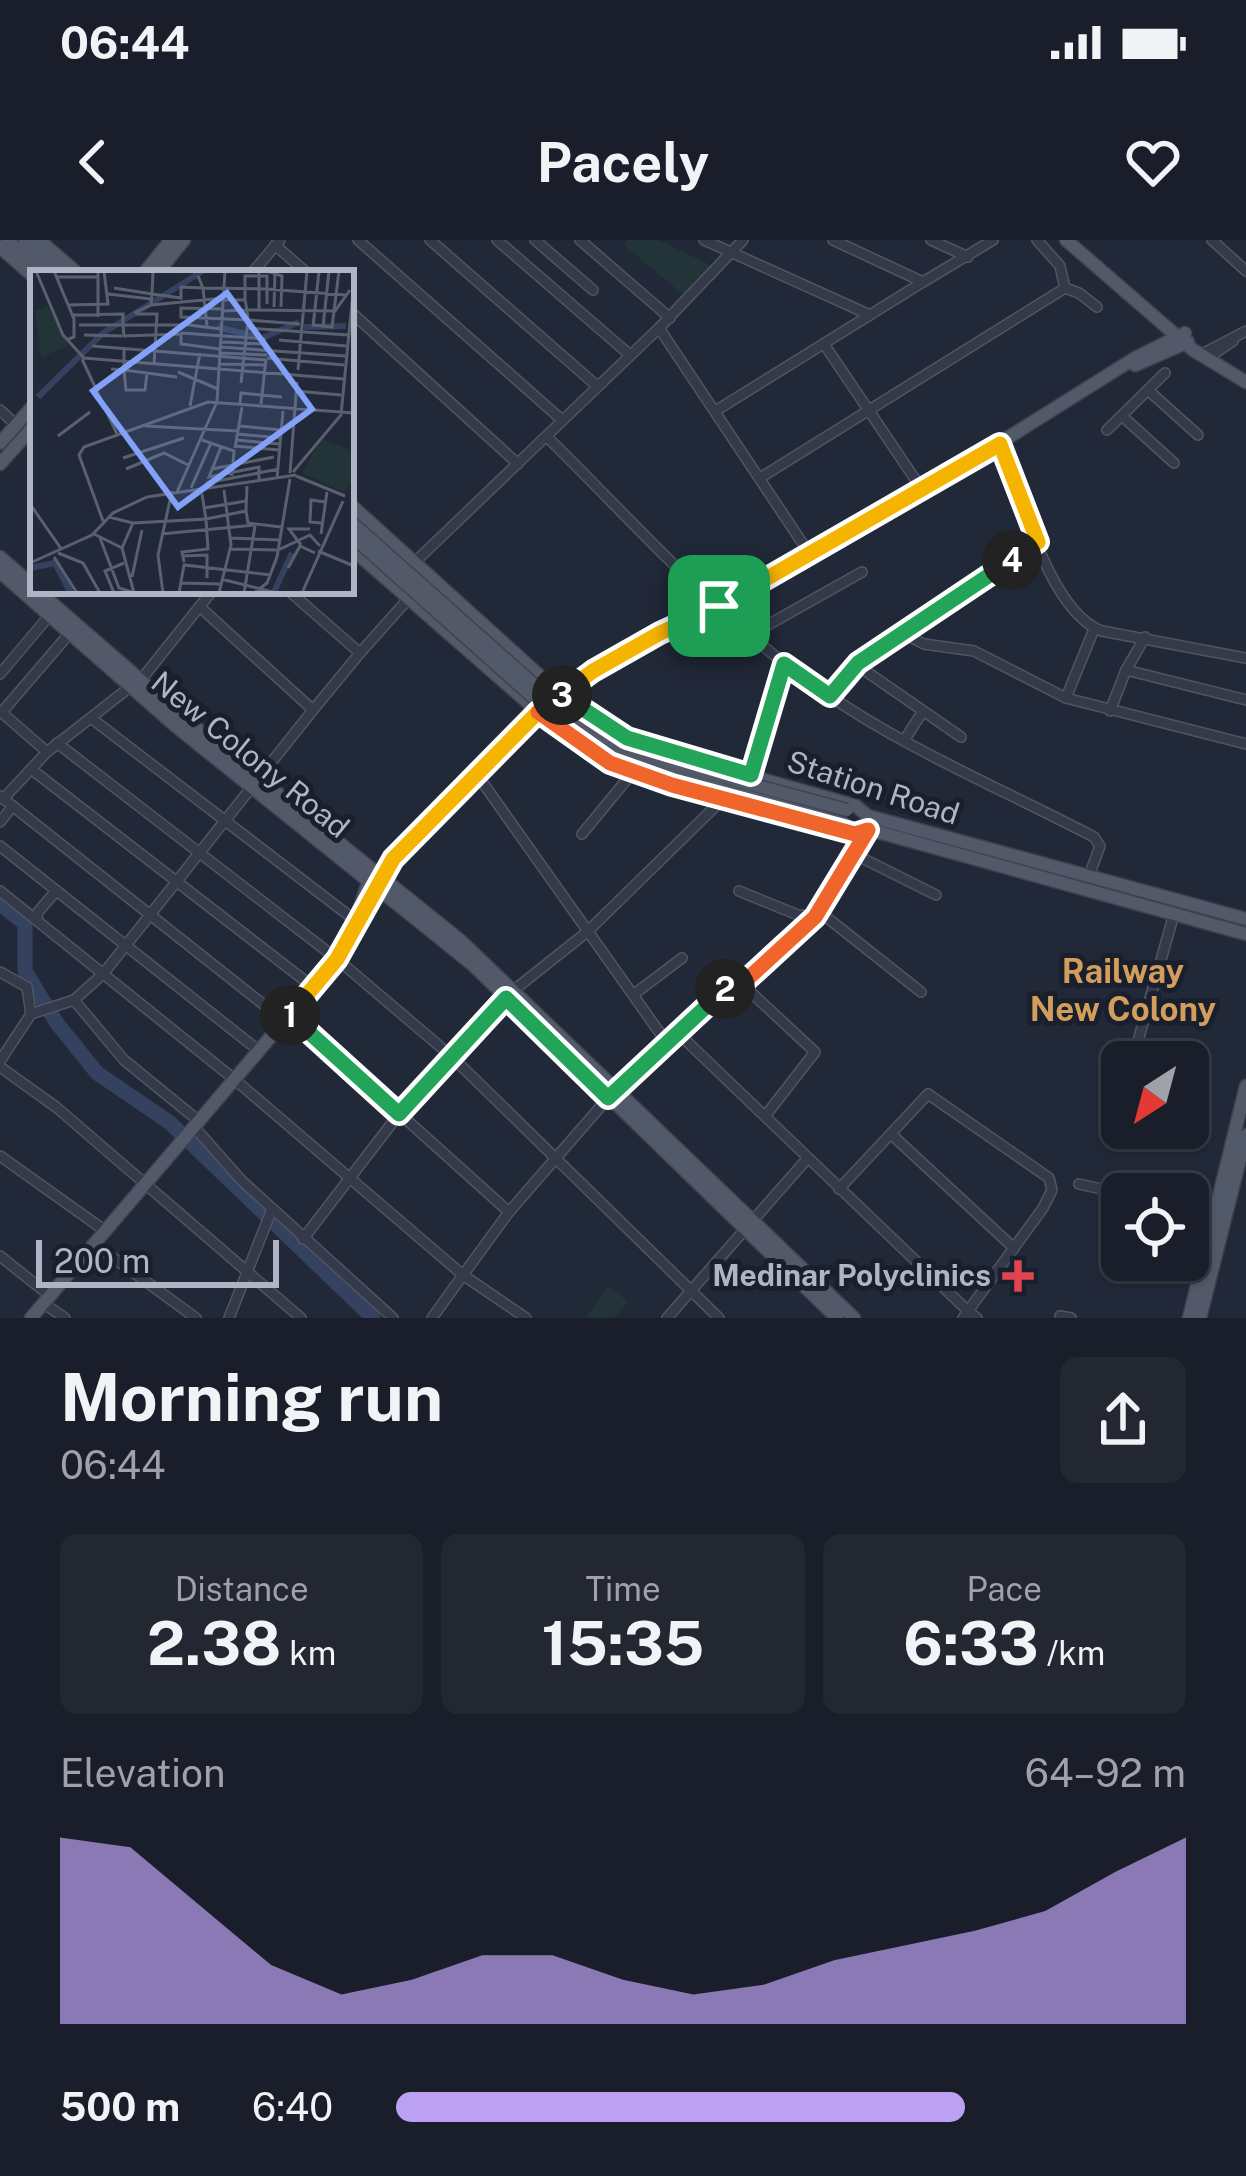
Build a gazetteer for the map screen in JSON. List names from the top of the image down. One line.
{"streets":{"main road":["New Colony Road","Station Road"]},"districts":["Railway New Colony"],"places":{"health":["Medinar Polyclinics"]},"scale_bar":"200 m","north":"bottom left","page":{"status":"06:44","header":"Pacely","pins":["4","3","2","1"],"scale":"200 m","heading":["Morning run","06:44"],"stats":[["Distance","2.38 km"],["Time","15:35"],["Pace","6:33 /km"]],"chart":["Elevation","64–92 m"],"list":[{"name":"500 m","note":"6:40"}]}}
